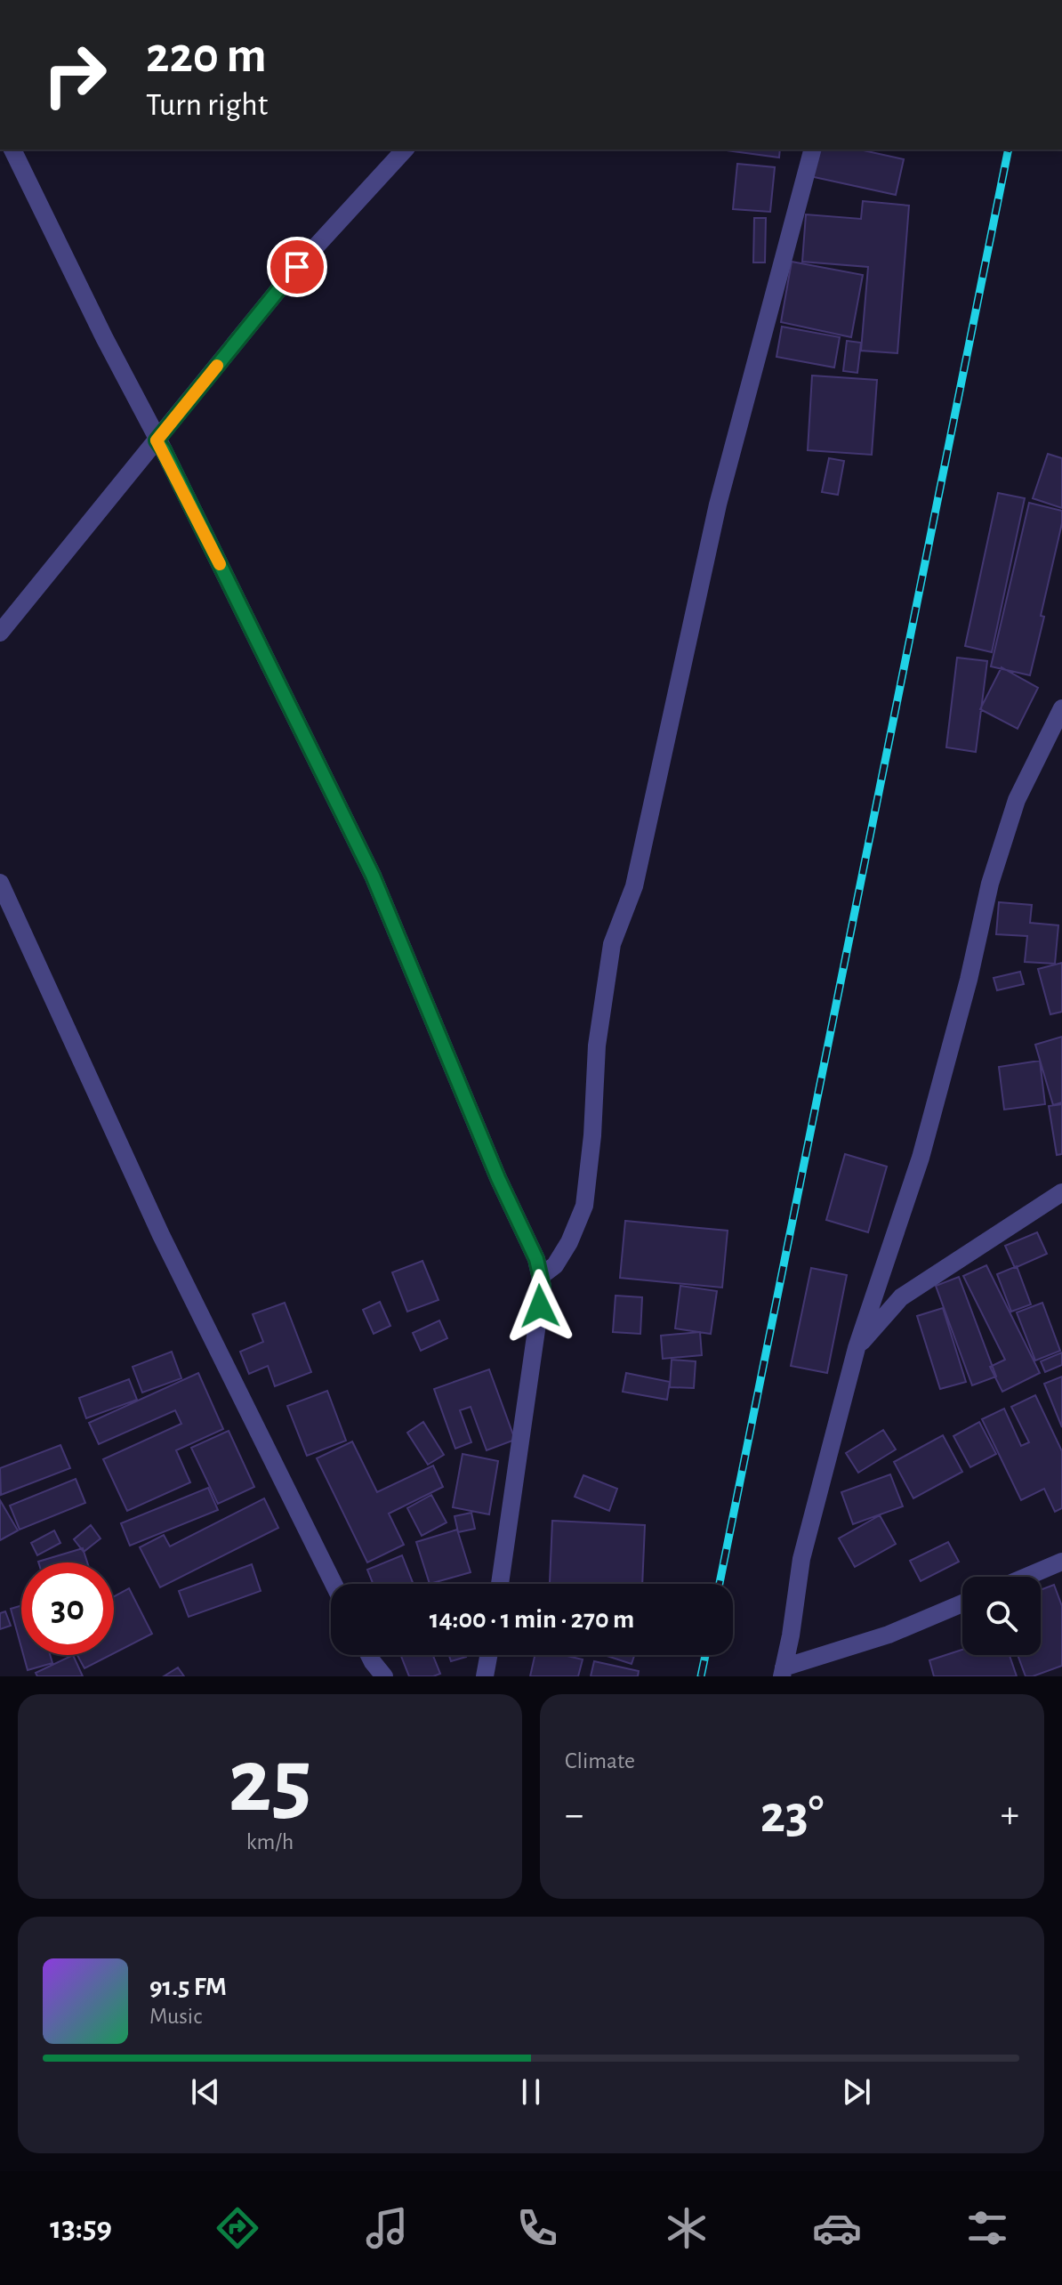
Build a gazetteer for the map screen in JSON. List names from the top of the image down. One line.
{"page":{"turn":["220 m","Turn right"],"limit":"30","trip":"14:00 · 1 min · 270 m","tile":[["25","km/h"],"Climate"],"heat":["−","23°","+"],"song":["91.5 FM","Music"],"tabs":"13:59"}}
